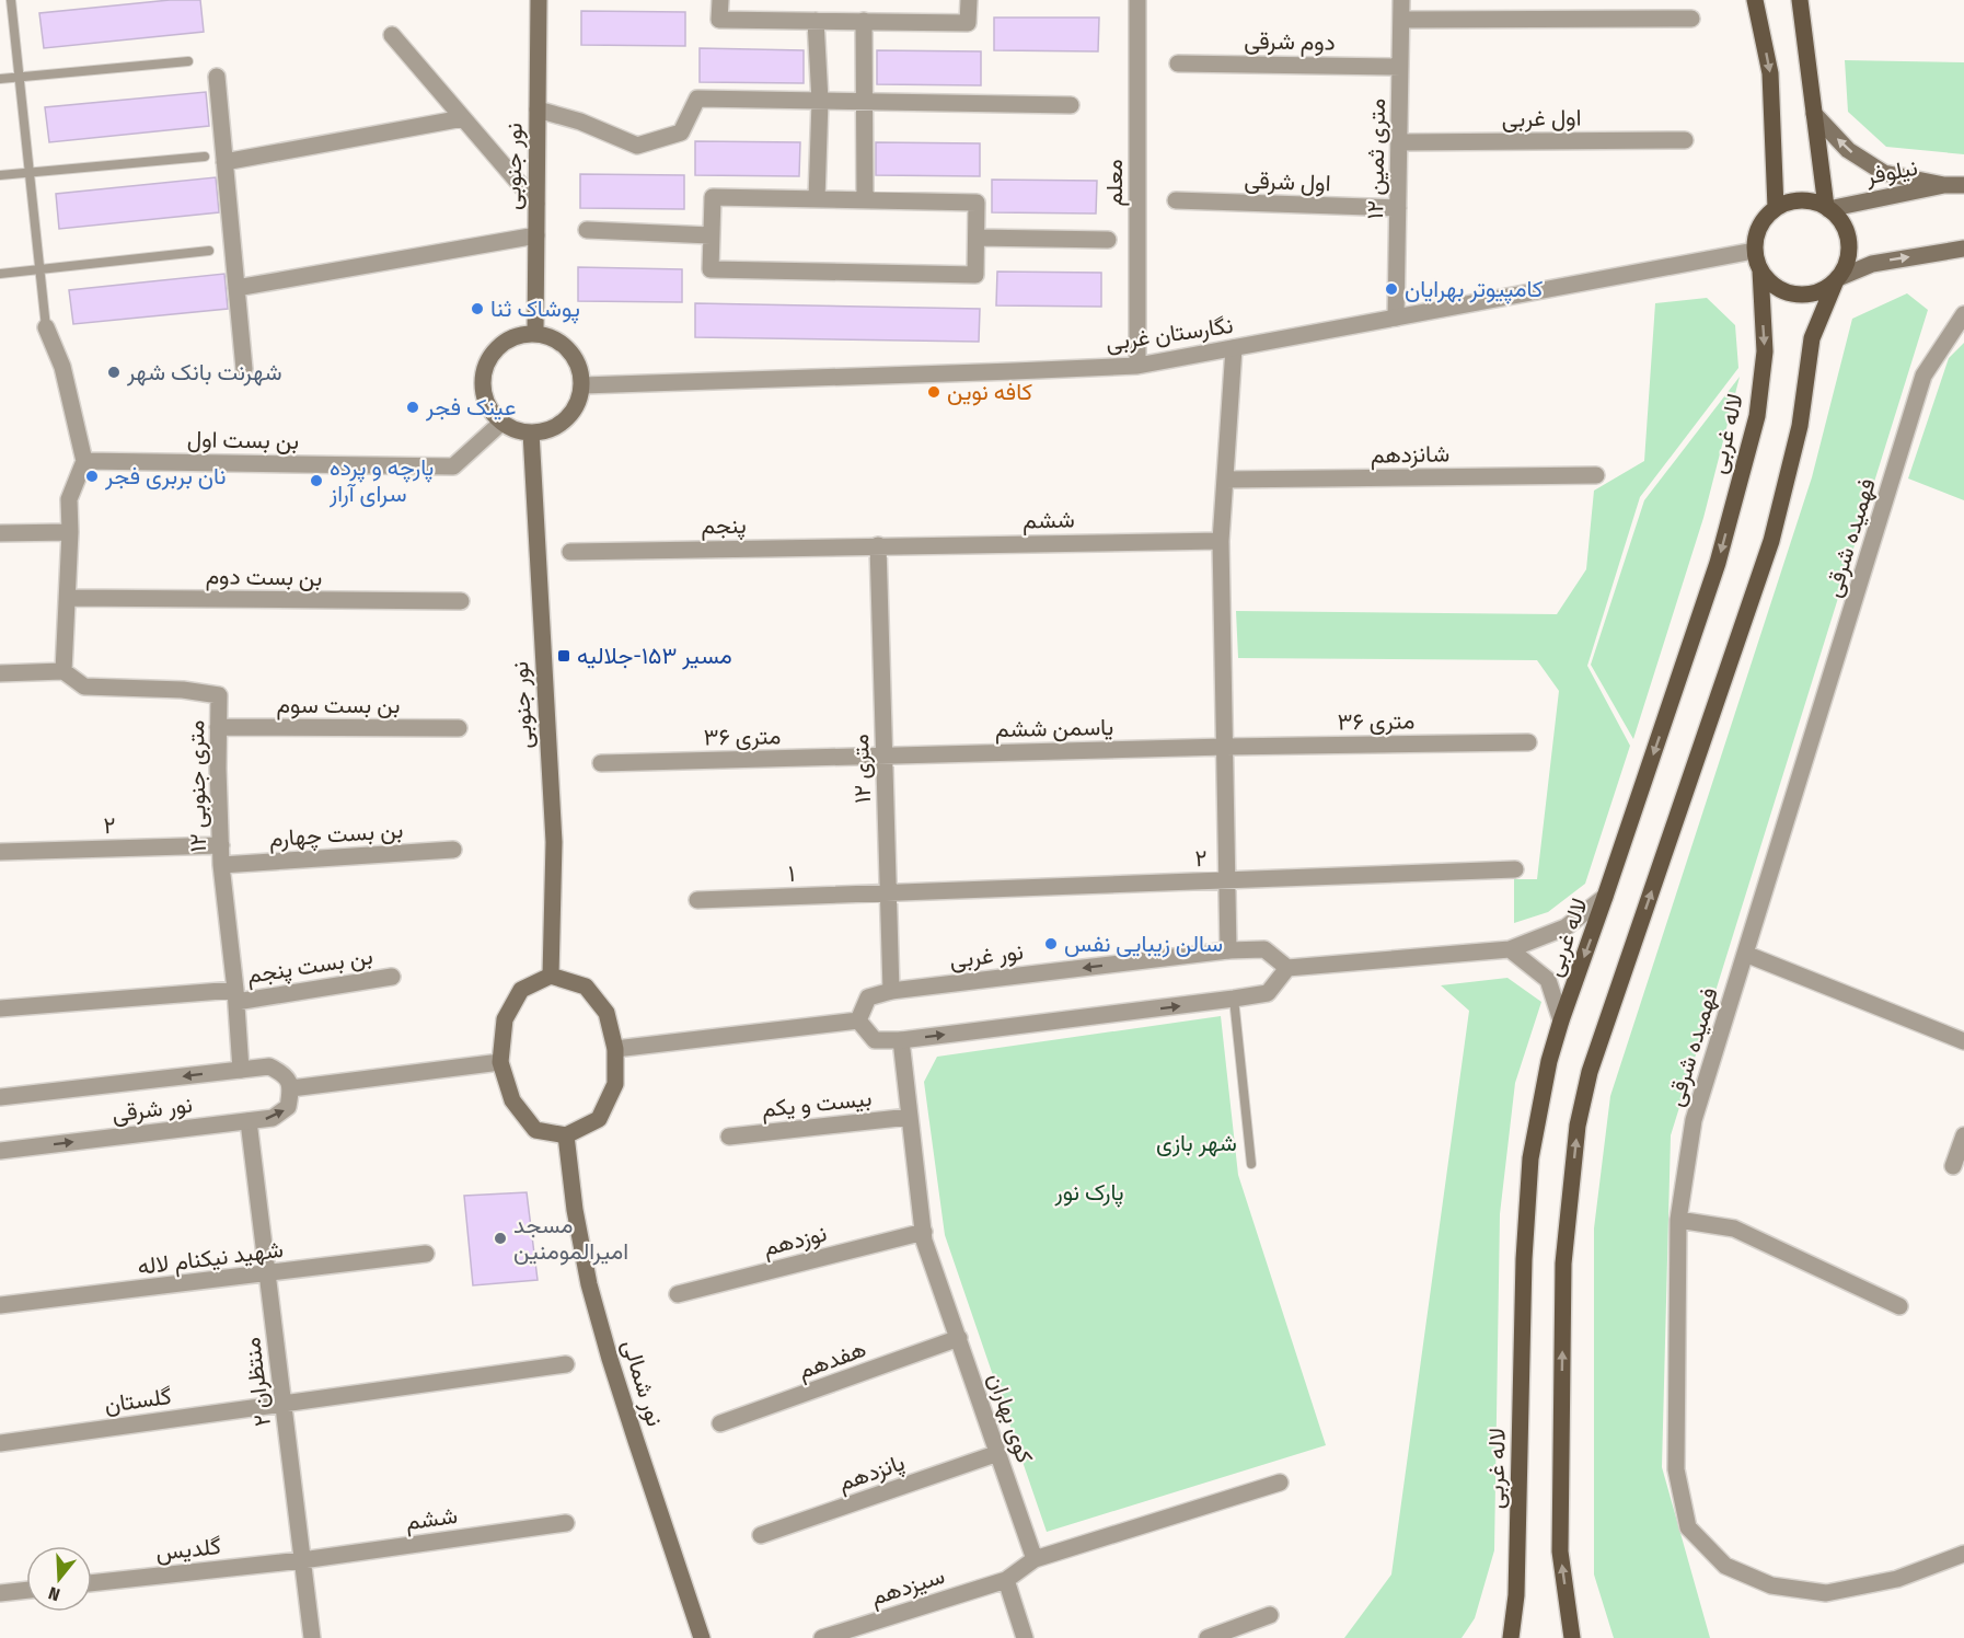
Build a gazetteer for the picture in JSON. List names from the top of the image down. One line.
{"streets":{"main road":["نور جنوبی","نیلوفر","لاله غربی","نور شمالی"],"street":["دوم شرقی","اول غربی","۱۲ متری ثمین","اول شرقی","معلم","نگارستان غربی","بن بست اول","شانزدهم","ششم","پنجم","فهمیده شرقی","بن بست دوم","بن بست سوم","۳۶ متری","یاسمن ششم","۱۲ متری","۱۲ متری جنوبی","۲","بن بست چهارم","۱","نور غربی","بن بست پنجم","بیست و یکم","نور شرقی","نوزدهم","شهید نیکنام لاله","هفدهم","منتظران ۲","گلستان","کوی بهاران","پانزدهم","گلدیس","سیزدهم"]},"crossings":[["دوم شرقی","۱۲ متری ثمین"],["اول غربی","۱۲ متری ثمین"],["۱۲ متری ثمین","اول شرقی"],["۱۲ متری ثمین","نگارستان غربی"],["نور جنوبی","نگارستان غربی"],["نور جنوبی","بن بست اول"],["نور جنوبی","نور شمالی"],["نیلوفر","نگارستان غربی"],["نیلوفر","لاله غربی"],["معلم","نگارستان غربی"],["نگارستان غربی","لاله غربی"],["نگارستان غربی","بن بست اول"],["ششم","پنجم"],["ششم","۱۲ متری"],["ششم","منتظران ۲"],["ششم","گلدیس"],["پنجم","۱۲ متری"],["بن بست سوم","۱۲ متری جنوبی"],["۳۶ متری","یاسمن ششم"],["۳۶ متری","۱۲ متری"],["یاسمن ششم","۱۲ متری"],["۱۲ متری","۲"],["۱۲ متری","۱"],["۱۲ متری","نور غربی"],["۱۲ متری جنوبی","۲"],["۱۲ متری جنوبی","بن بست چهارم"],["۱۲ متری جنوبی","بن بست پنجم"],["۱۲ متری جنوبی","نور شرقی"],["۲","۱"],["بیست و یکم","کوی بهاران"],["نور شرقی","منتظران ۲"],["نوزدهم","کوی بهاران"],["شهید نیکنام لاله","منتظران ۲"],["هفدهم","کوی بهاران"],["منتظران ۲","گلستان"],["منتظران ۲","گلدیس"],["کوی بهاران","پانزدهم"],["کوی بهاران","سیزدهم"]],"parks":["شهر بازی","پارک نور"],"places":{"other":["کامپیوتر بهرایان","پوشاک ثنا","شهرنت بانک شهر","کافه نوین","عینک فجر","نان بربری فجر","پارچه و پرده سرای آراز","سالن زیبایی نفس","مسجد امیرالمومنین"],"transit":["مسیر ۱۵۳-جلالیه"]},"north":"bottom"}
